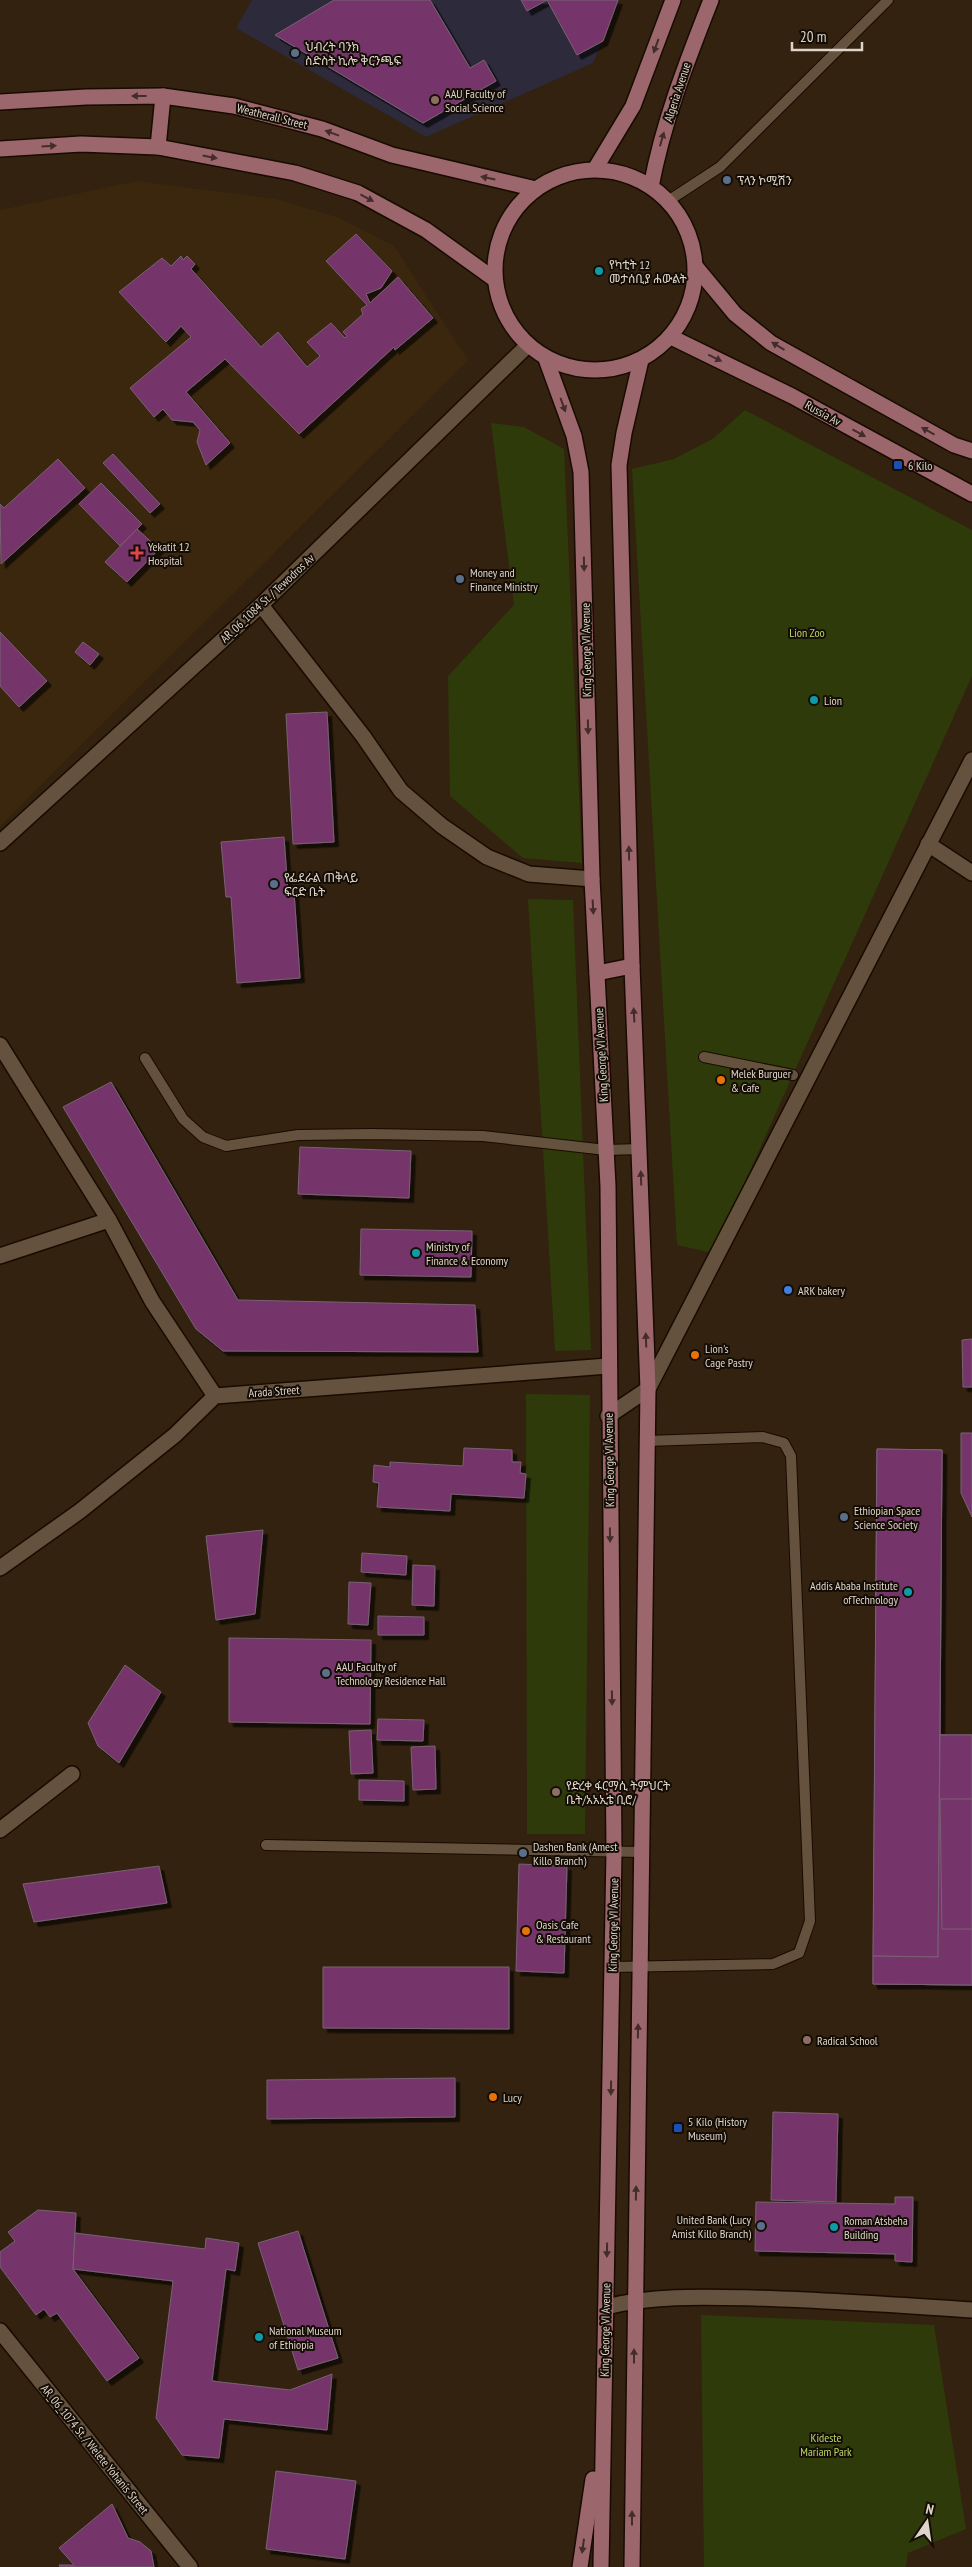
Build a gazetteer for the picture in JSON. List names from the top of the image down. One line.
{"streets":{"main road":["Algeria Avenue","Weatherall Street","Russia Av","King George VI Avenue"],"street":["AR_06_1084 St. / Tewodros Av","Arada Street","AR_06_1074 St. / Welete Yohanis Street"]},"crossings":[["King George VI Avenue","Arada Street"]],"parks":["Lion Zoo","Kideste Mariam Park"],"places":{"other":["ህብረት ባንክ ስድስት ኪሎ ቅርንጫፍ","AAU Faculty of Social Science","ፕላን ኮሚሽን","የካቲት 12 መታሰቢያ ሐውልት","Money and Finance Ministry","Lion","የፌደራል ጠቅላይ ፍርድ ቤት","Melek Burguer & Cafe","Ministry of Finance & Economy","ARK bakery","Lion's Cage Pastry","Ethiopian Space Science Society","Addis Ababa Institute ofTechnology","AAU Faculty of Technology Residence Hall","የድረቀ ፋርማሲ ትምህርት ቤት/አአኢቴ ቢሮ/","Dashen Bank (Amest Killo Branch)","Oasis Cafe & Restaurant","Radical School","Lucy","United Bank (Lucy Amist Killo Branch)","Roman Atsbeha Building","National Museum of Ethiopia"],"transit":["6 Kilo","5 Kilo (History Museum)"],"health":["Yekatit 12 Hospital"]},"scale_bar":"20 m","north":"top"}
